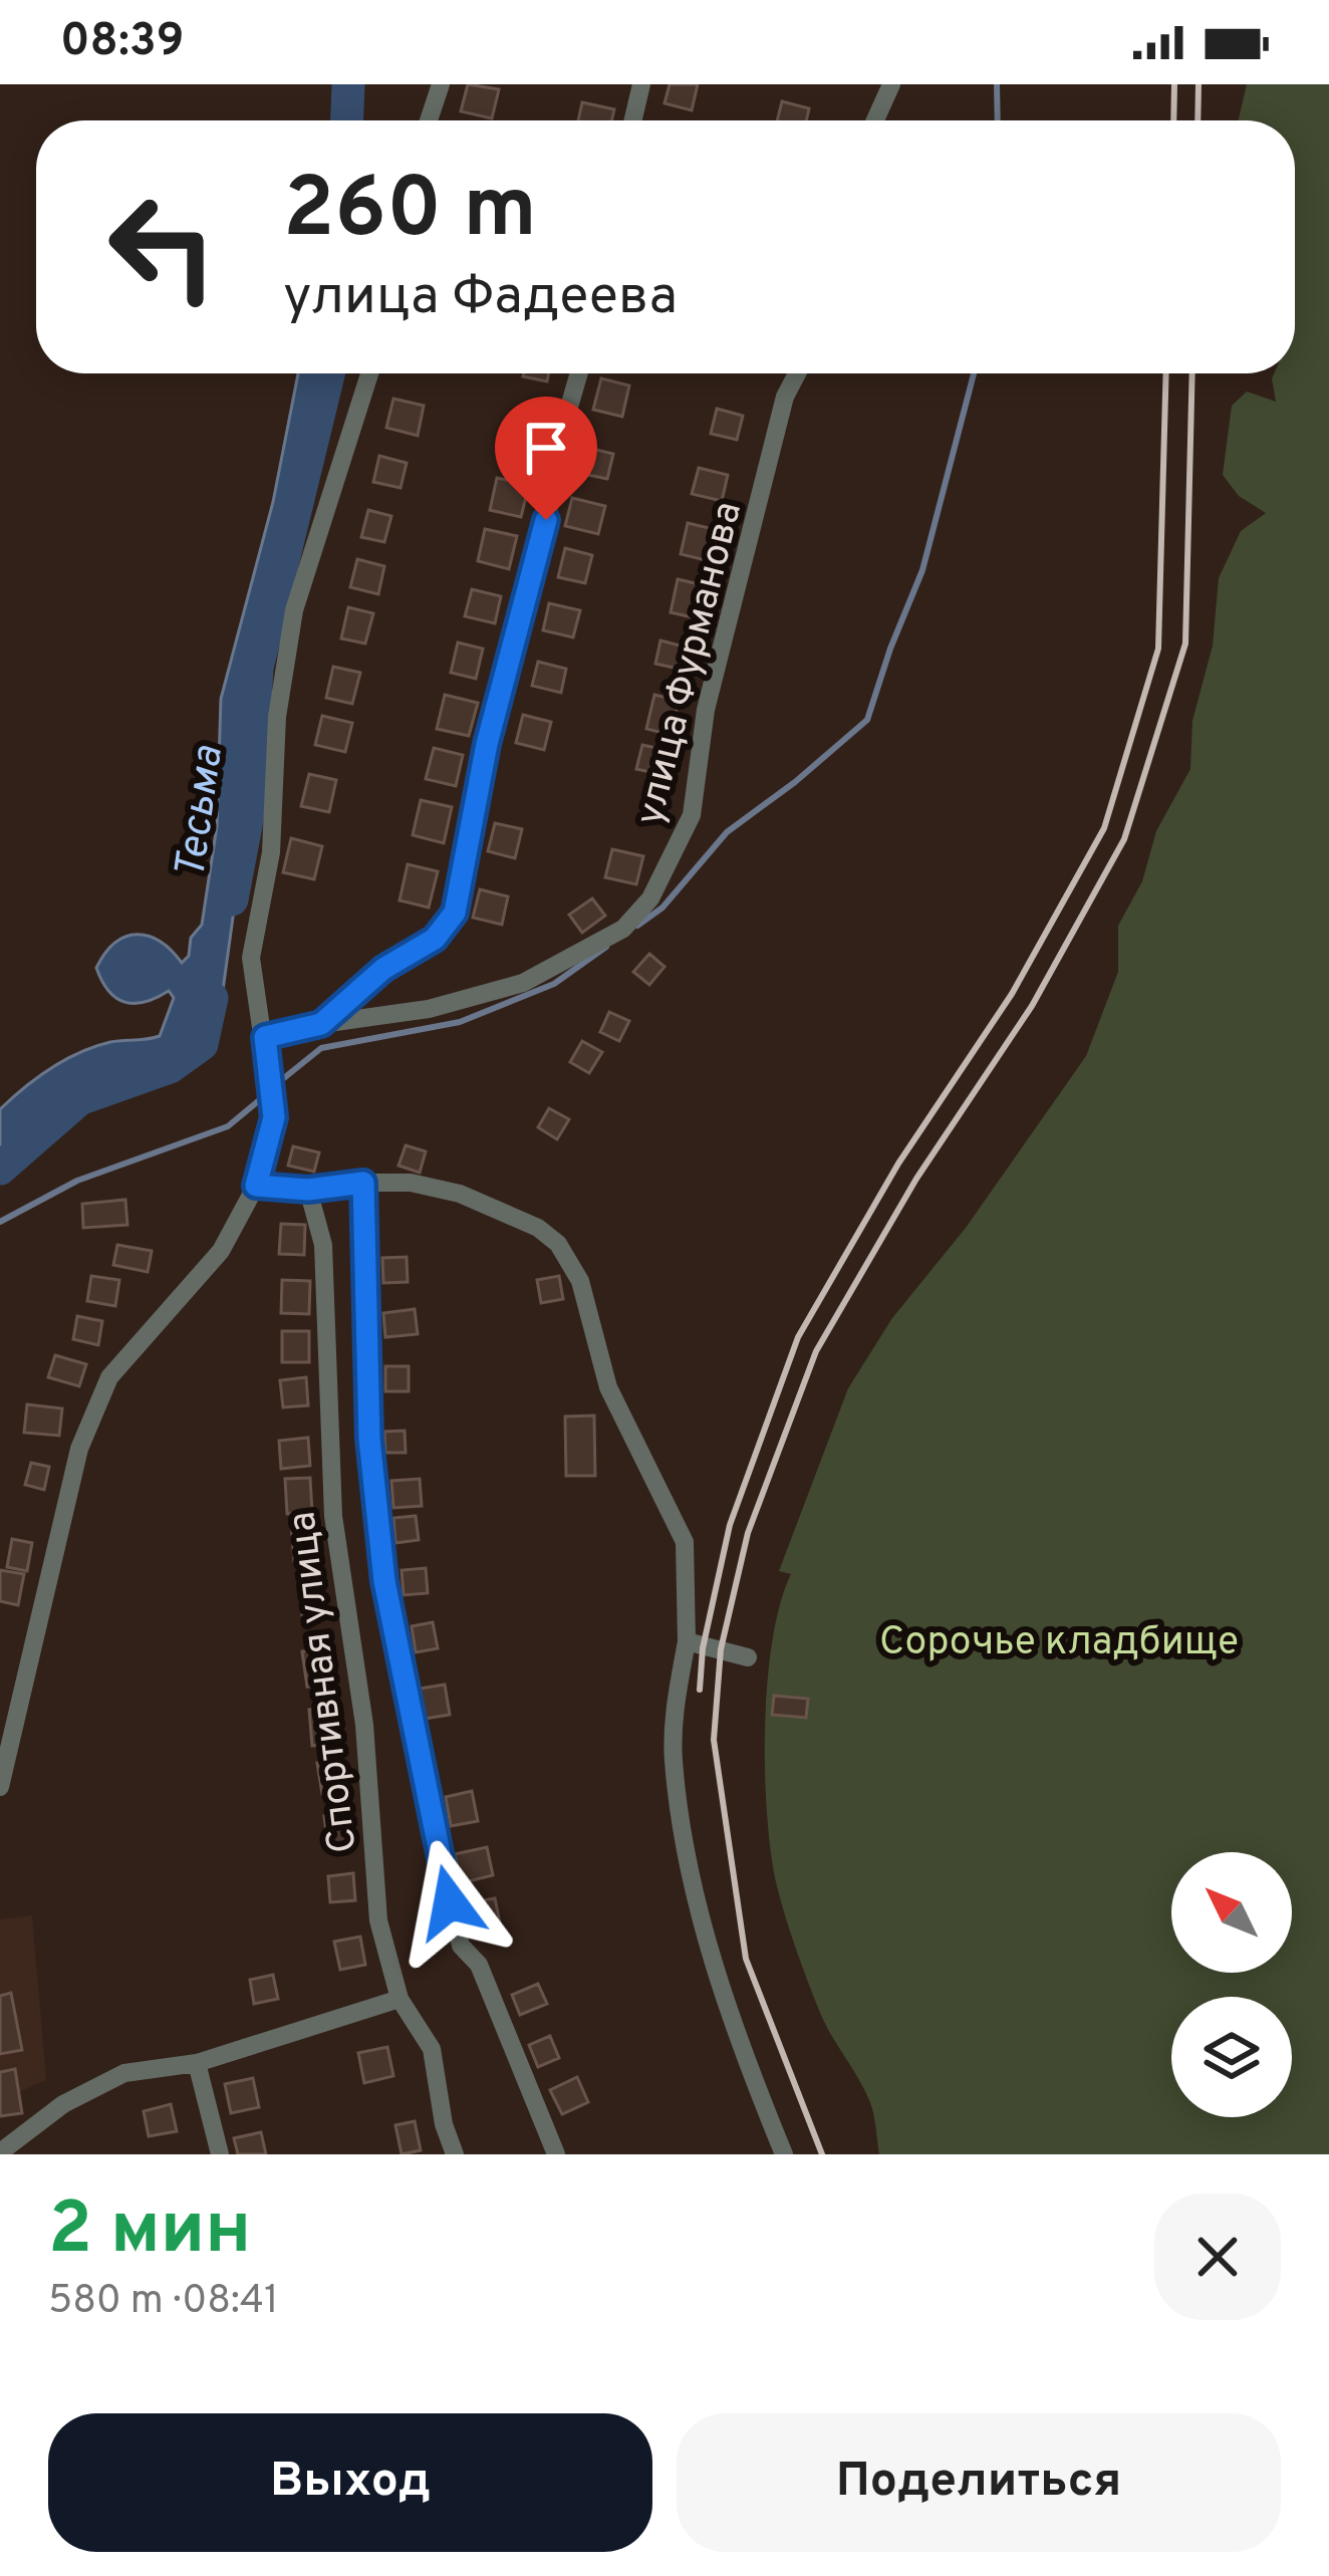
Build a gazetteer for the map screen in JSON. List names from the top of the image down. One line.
{"streets":{"street":["улица Фурманова","Спортивная улица"]},"water":["Тесьма"],"parks":["Сорочье кладбище"],"north":"top left","page":{"status":"08:39","turn":["260 m","улица Фадеева"],"heading":["2 мин","580 m · 08:41"],"buttons":["Выход","Поделиться"]}}
